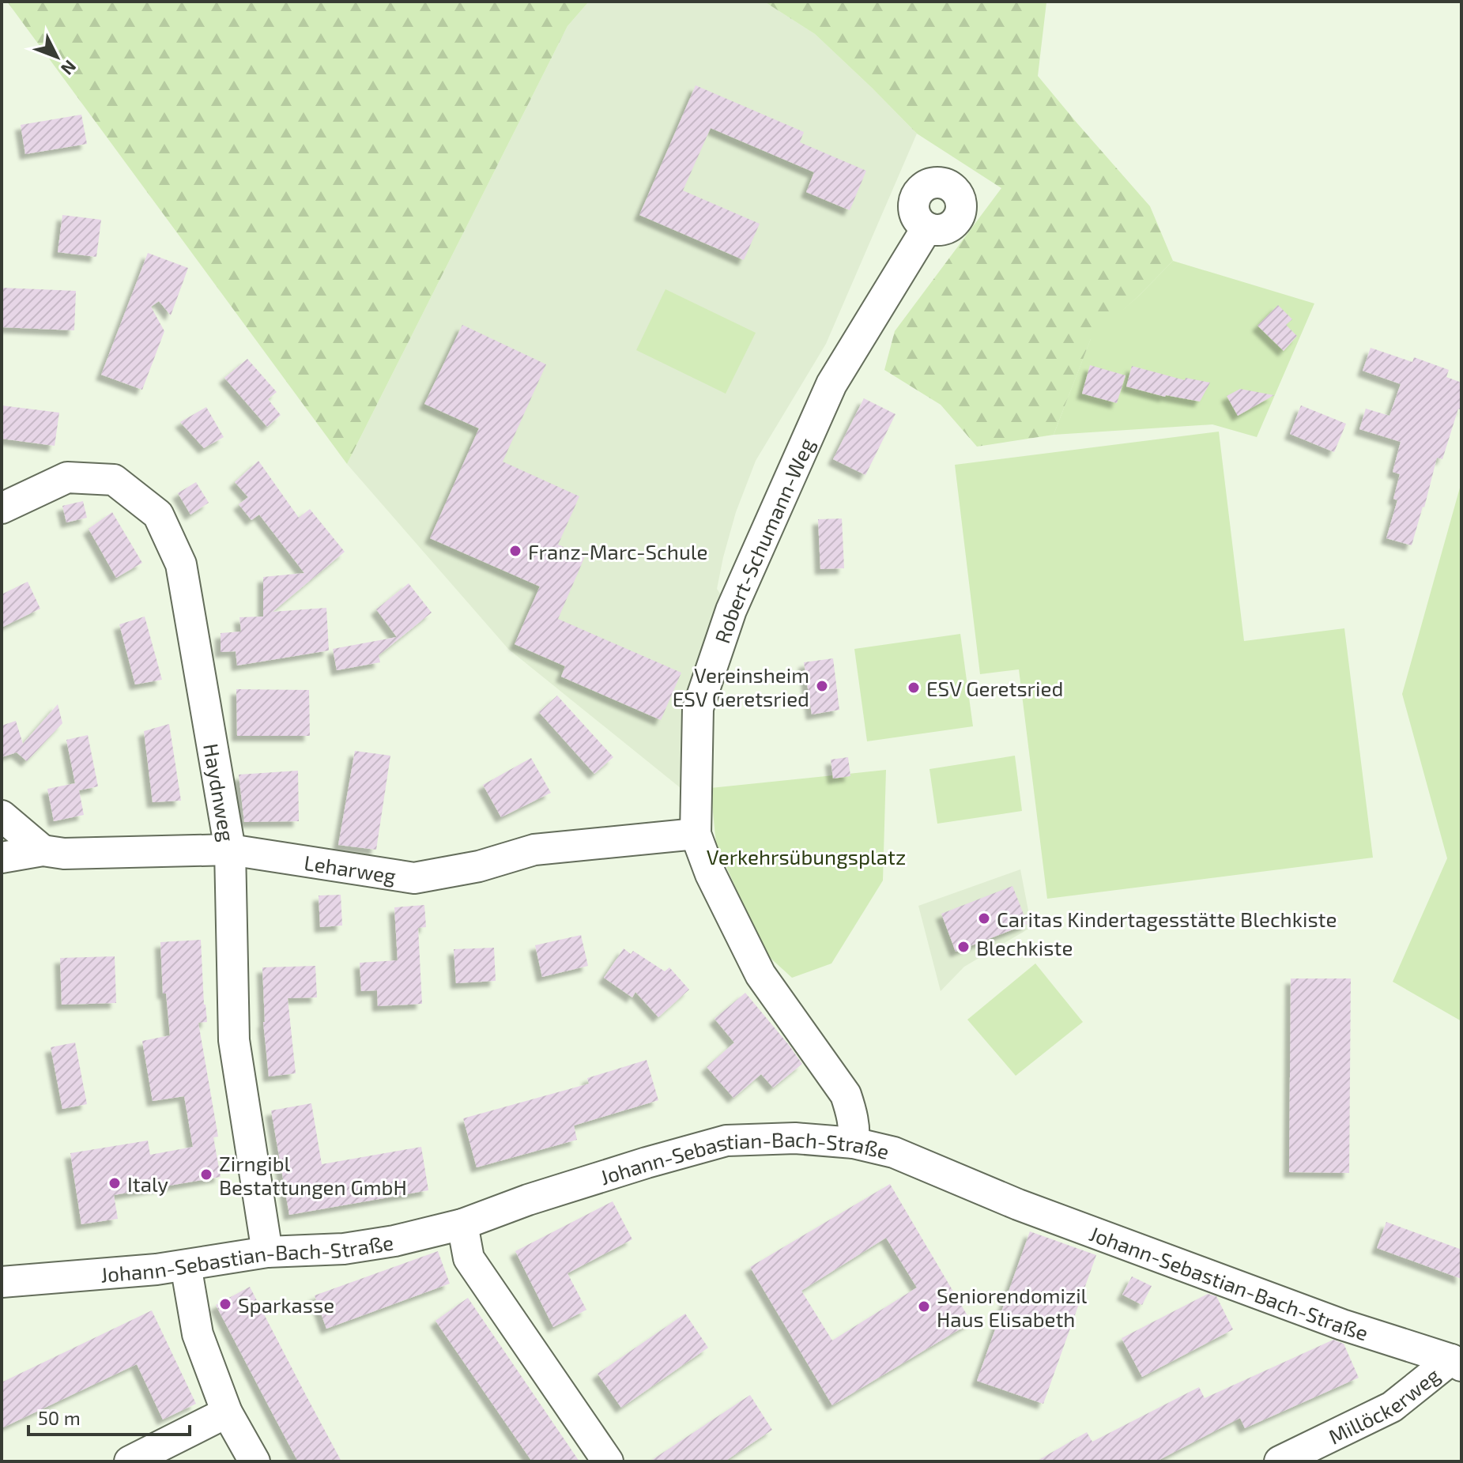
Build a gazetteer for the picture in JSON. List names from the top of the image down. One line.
{"streets":{"street":["Robert-Schumann-Weg","Haydnweg","Leharweg","Johann-Sebastian-Bach-Straße","Millöckerweg"]},"crossings":[["Robert-Schumann-Weg","Leharweg"],["Robert-Schumann-Weg","Johann-Sebastian-Bach-Straße"],["Haydnweg","Leharweg"],["Haydnweg","Johann-Sebastian-Bach-Straße"],["Johann-Sebastian-Bach-Straße","Millöckerweg"]],"parks":["Verkehrsübungsplatz"],"places":["Franz-Marc-Schule","Vereinsheim ESV Geretsried","ESV Geretsried","Caritas Kindertagesstätte Blechkiste","Blechkiste","Zirngibl Bestattungen GmbH","Italy","Sparkasse","Seniorendomizil Haus Elisabeth"],"scale_bar":"50 m","north":"bottom right"}
